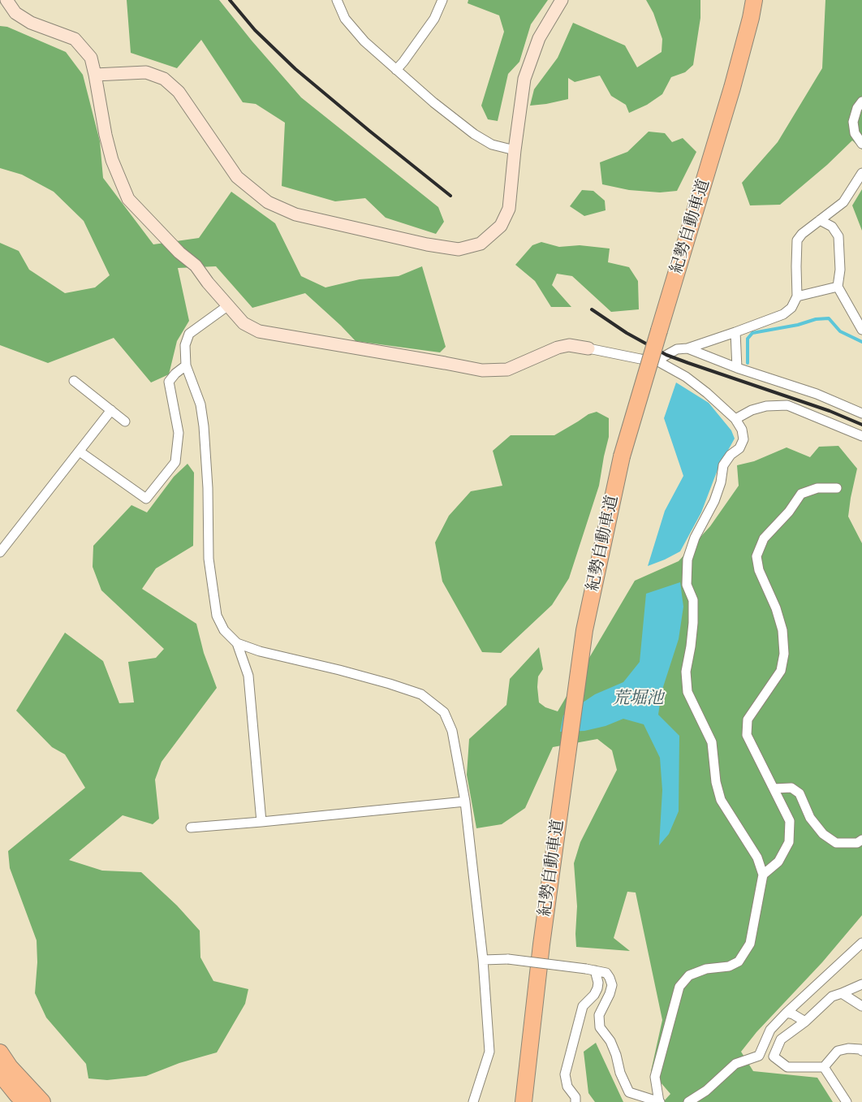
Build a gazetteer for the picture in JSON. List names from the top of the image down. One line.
{"streets":{"highway":["紀勢自動車道"]},"water":["荒堀池"]}
